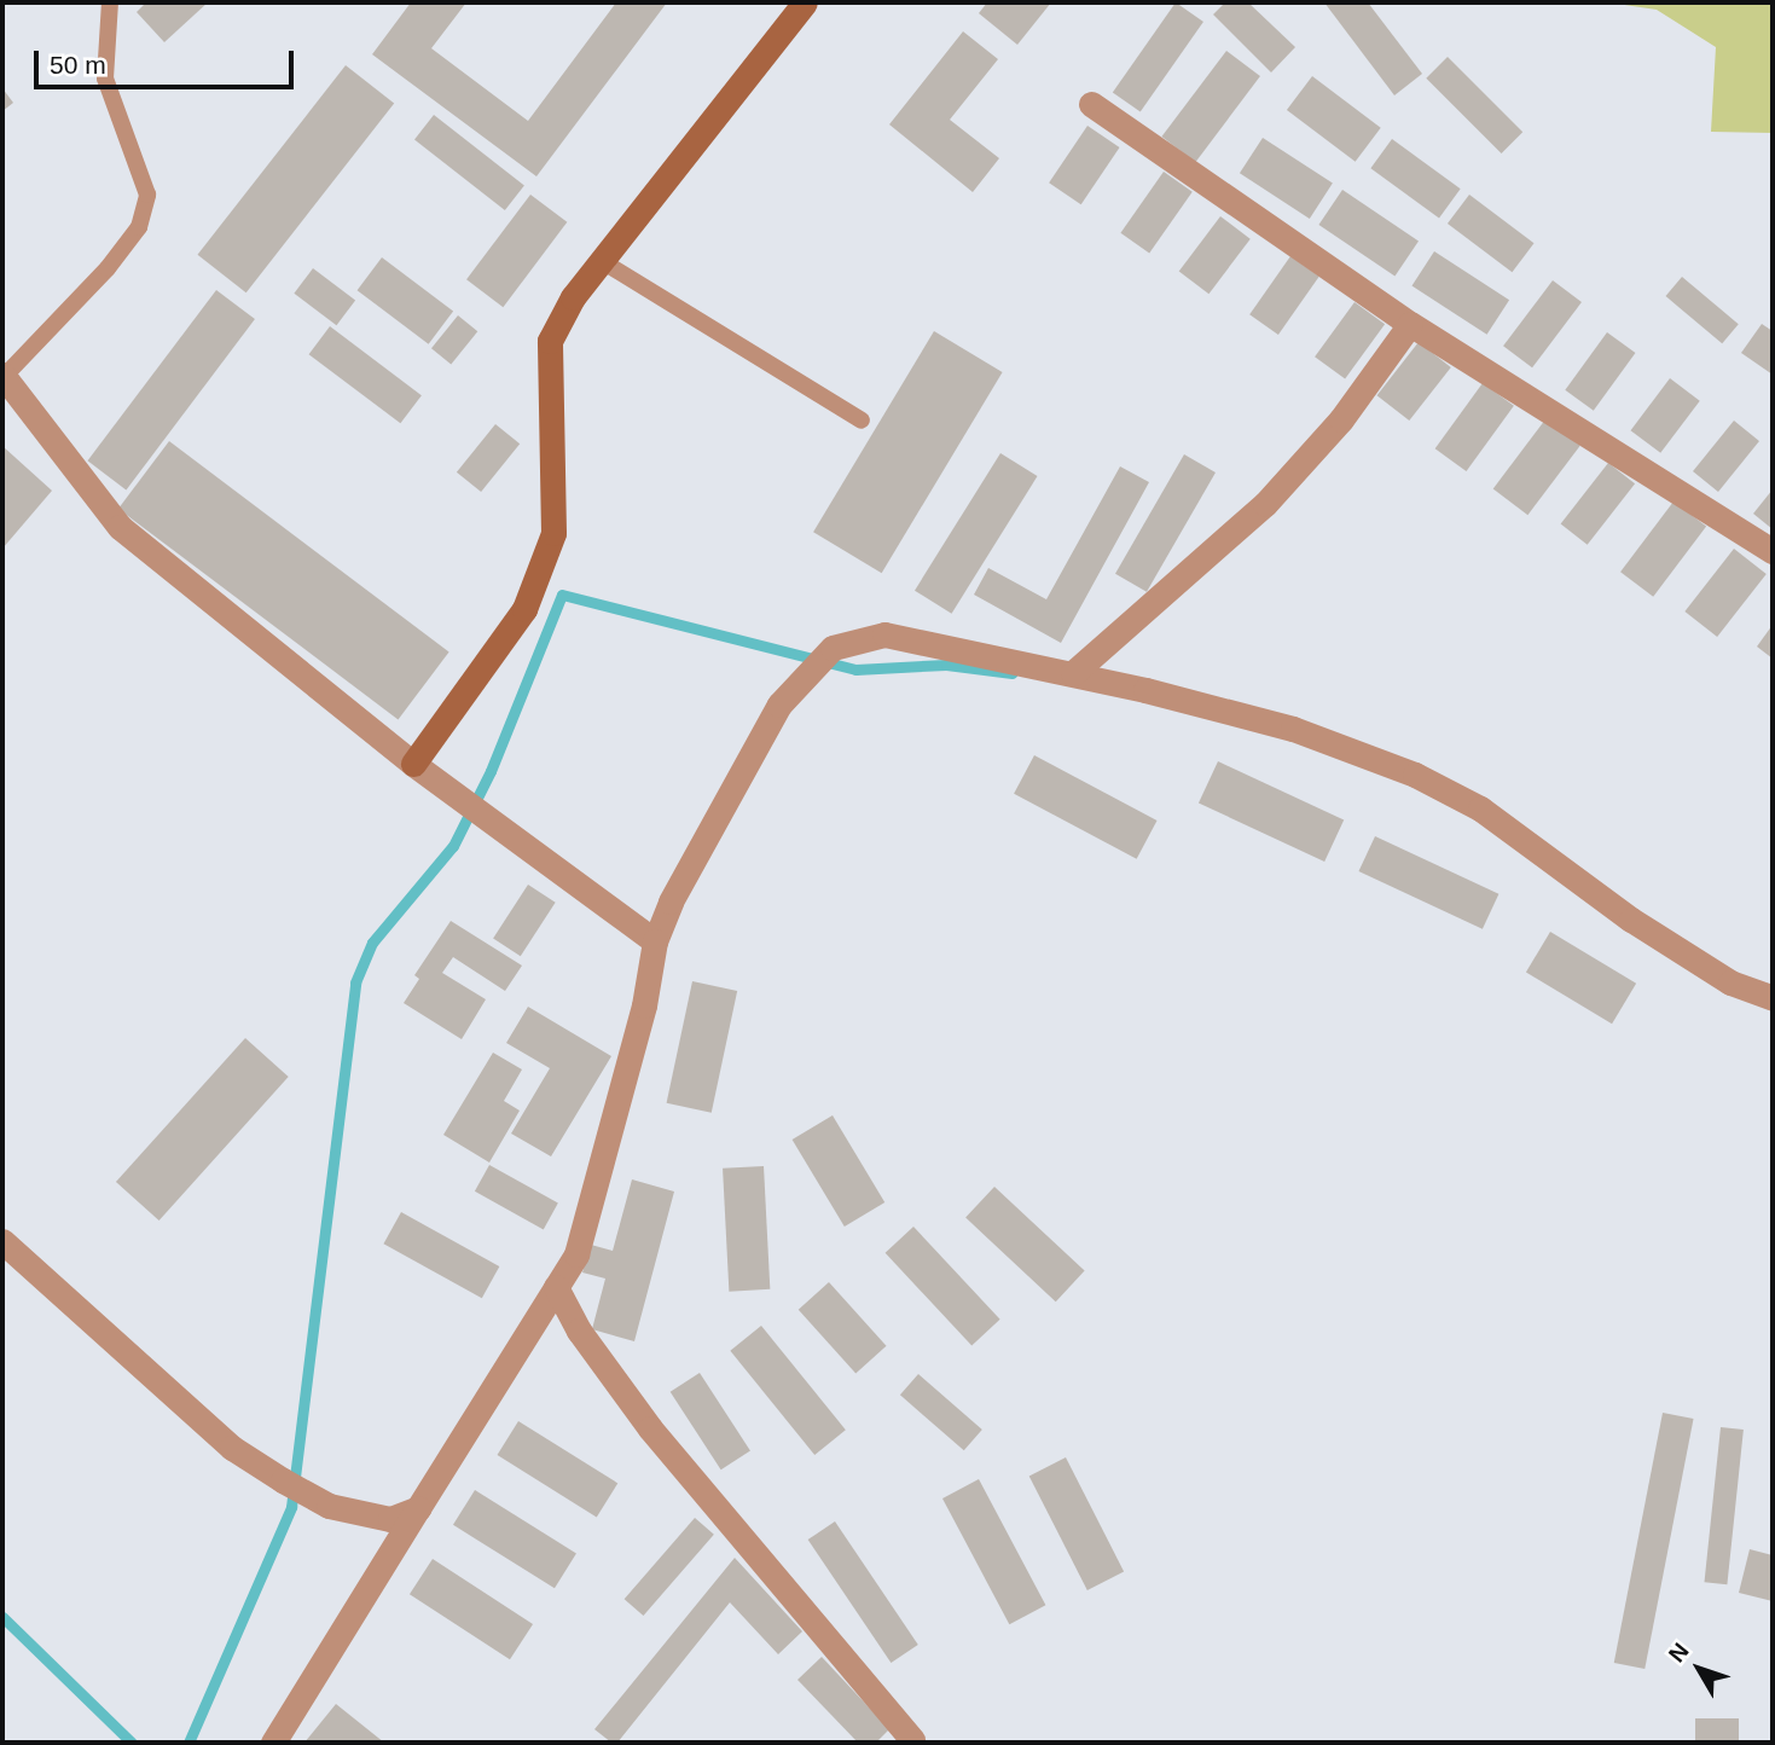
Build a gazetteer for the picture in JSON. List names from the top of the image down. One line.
{"scale_bar":"50 m","north":"top left"}
